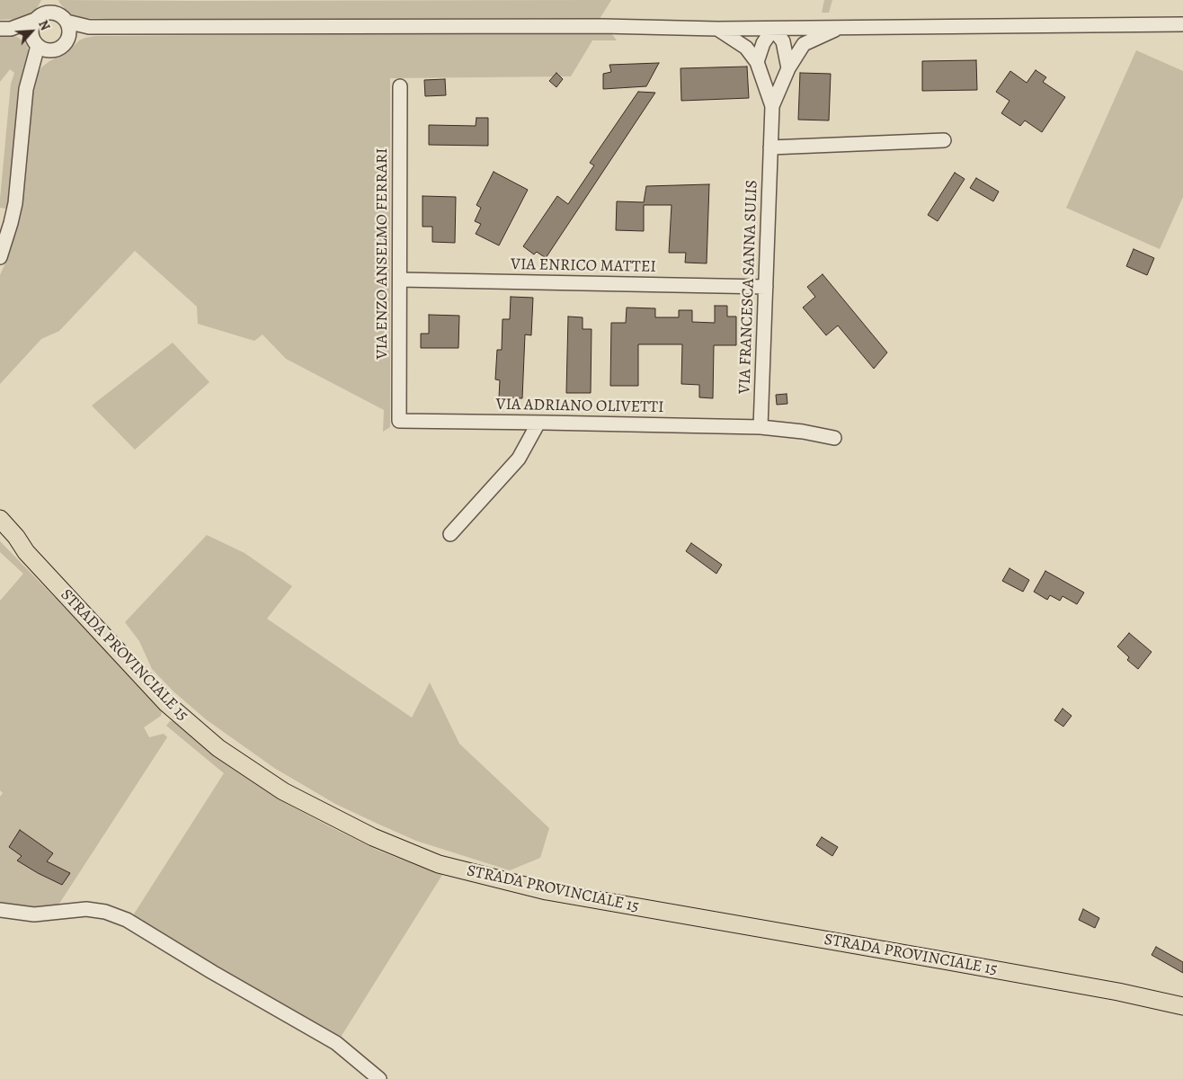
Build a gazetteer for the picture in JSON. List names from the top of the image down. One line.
{"streets":{"main road":["STRADA PROVINCIALE 15"],"street":["VIA ENZO ANSELMO FERRARI","VIA ENRICO MATTEI","VIA FRANCESCA SANNA SULIS","VIA ADRIANO OLIVETTI"]},"crossings":[["VIA ENZO ANSELMO FERRARI","VIA ENRICO MATTEI"],["VIA ENZO ANSELMO FERRARI","VIA ADRIANO OLIVETTI"],["VIA ENRICO MATTEI","VIA FRANCESCA SANNA SULIS"],["VIA FRANCESCA SANNA SULIS","VIA ADRIANO OLIVETTI"]],"north":"top right"}
